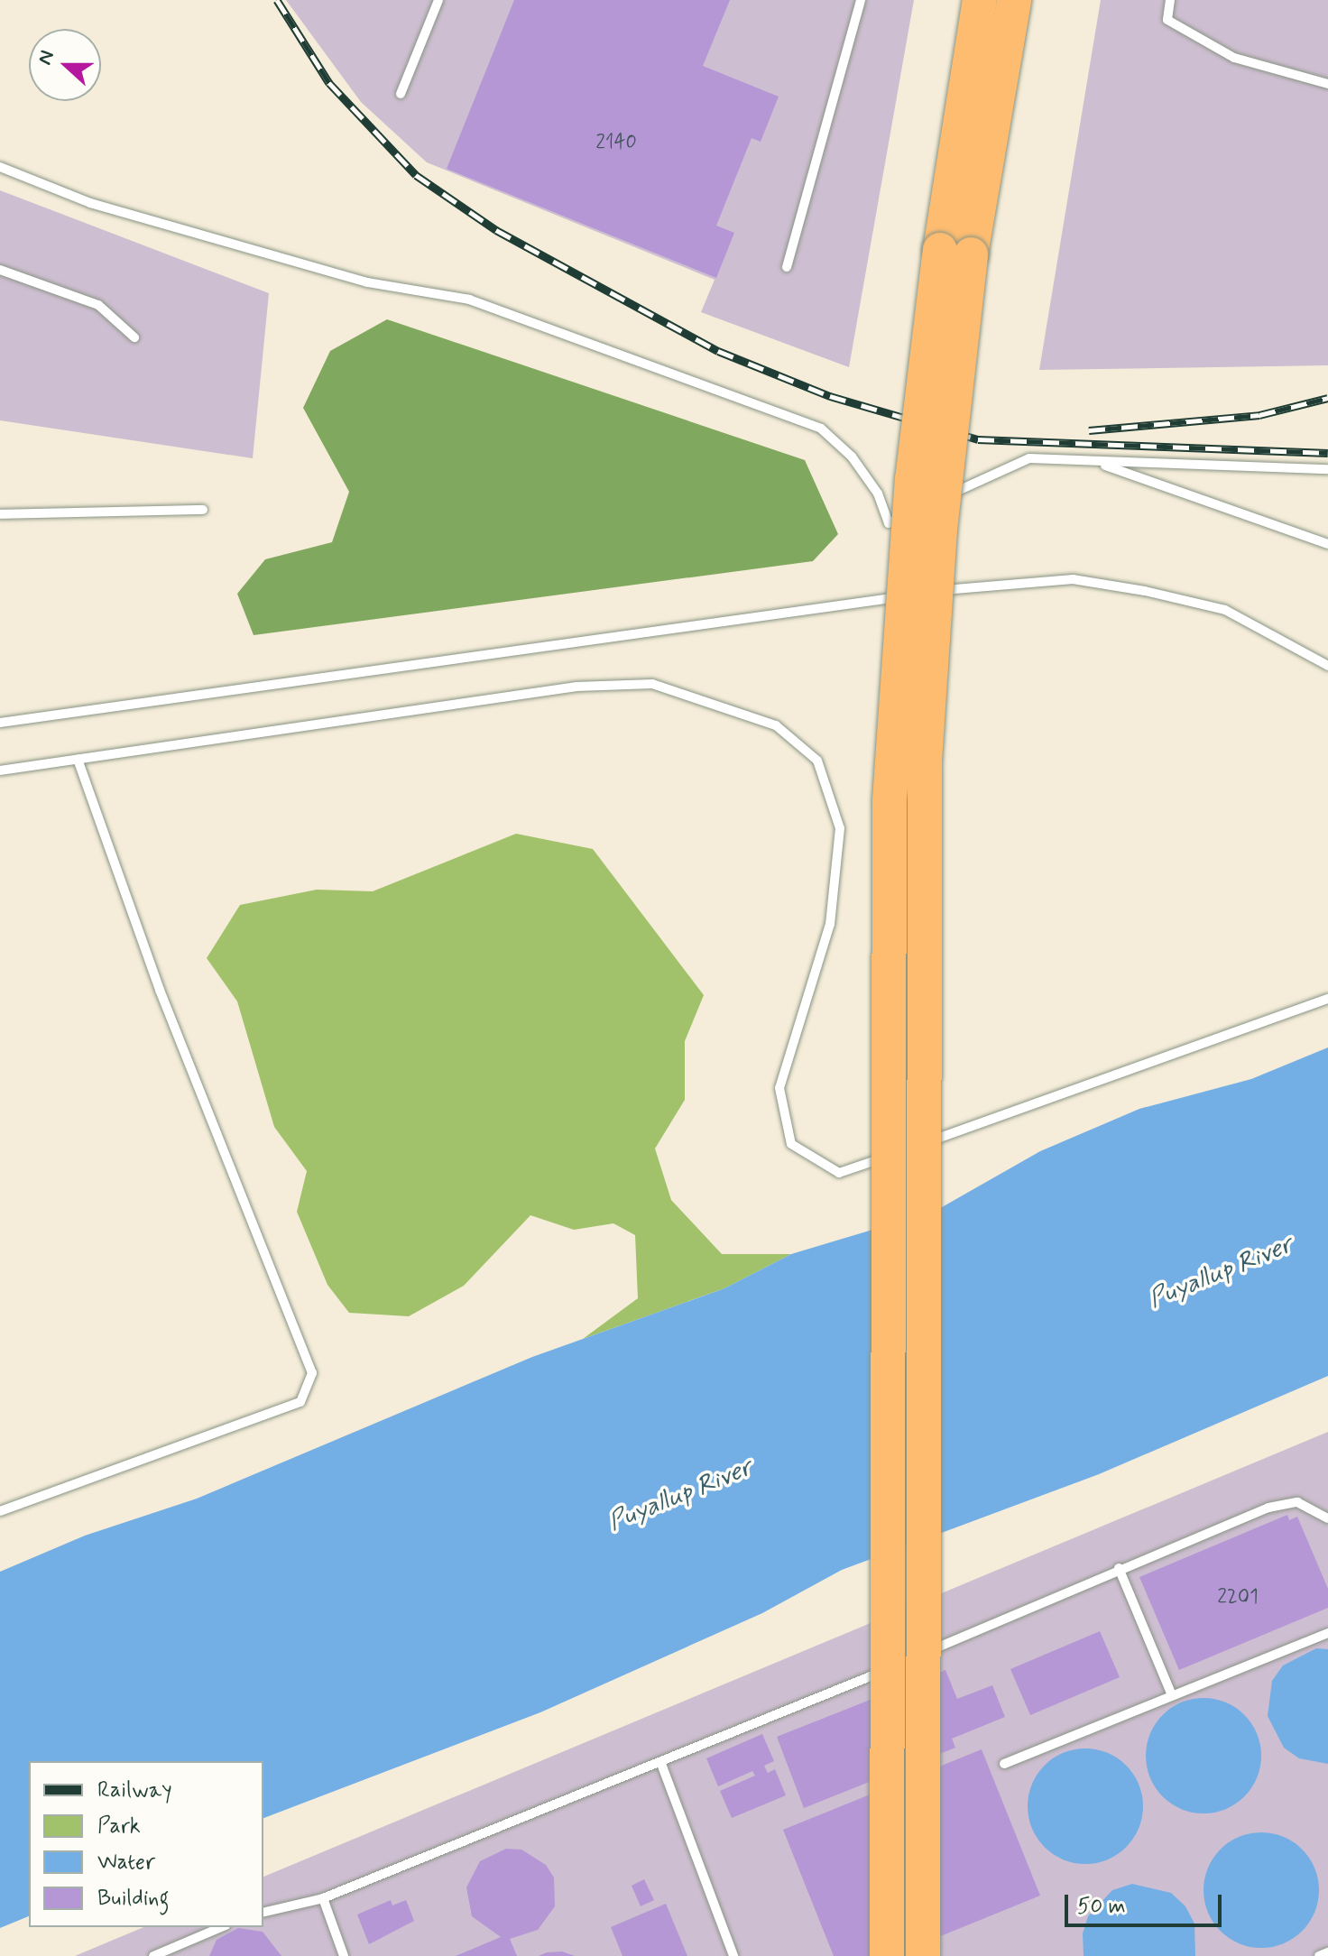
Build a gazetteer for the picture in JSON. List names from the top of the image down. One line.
{"water":["Puyallup River"],"house_numbers":["2140","2201"],"legend":["Railway","Park","Water","Building"],"scale_bar":"50 m","north":"left"}
